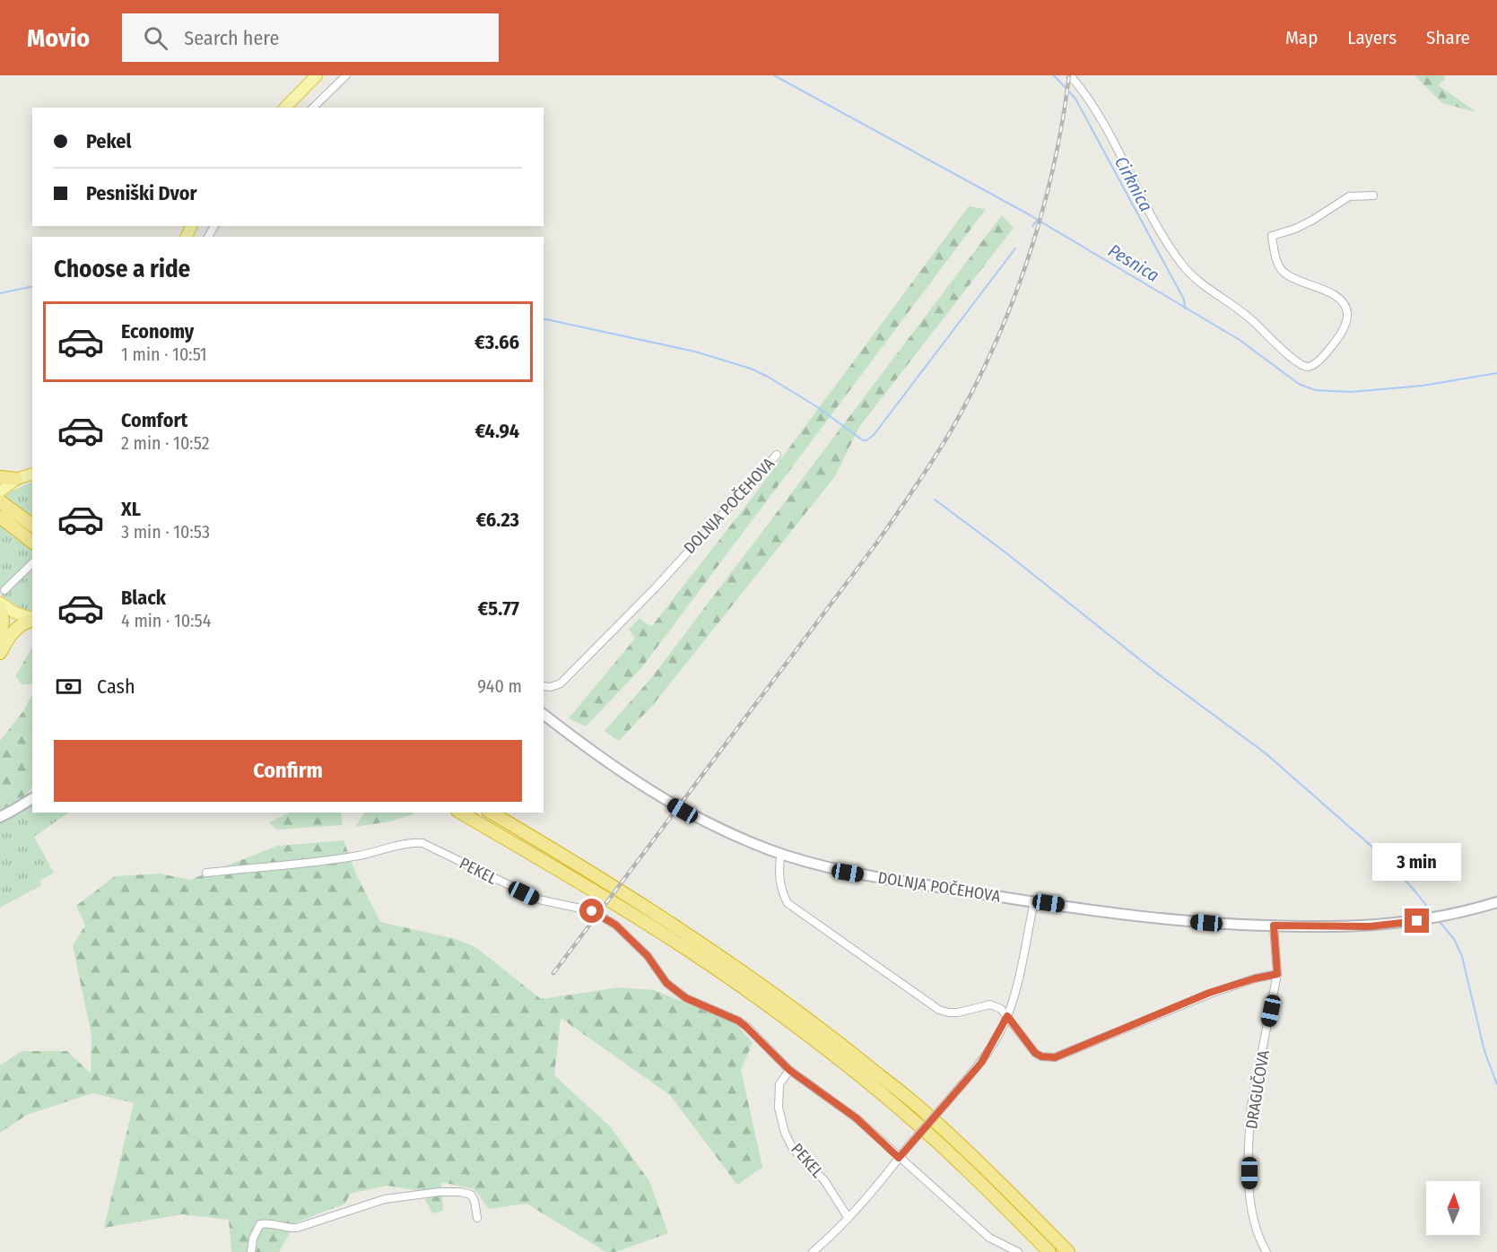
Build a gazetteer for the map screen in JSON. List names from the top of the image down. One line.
{"streets":{"main road":["DOLNJA POČEHOVA"],"street":["PEKEL","DRAGUČOVA"]},"crossings":[["DOLNJA POČEHOVA","DRAGUČOVA"]],"water":["Cirknica","Pesnica"],"north":"top","page":{"header":"Movio","search":"Search here","nav":["Map","Layers","Share"],"banner":["Pekel","Pesniški Dvor"],"heading":"Choose a ride","list":[{"name":"Economy","note":"1 min · 10:51","value":"€3.66"},{"name":"Comfort","note":"2 min · 10:52","value":"€4.94"},{"name":"XL","note":"3 min · 10:53","value":"€6.23"},{"name":"Black","note":"4 min · 10:54","value":"€5.77"}],"pay":["Cash","940 m"],"buttons":"Confirm","bubble":"3 min"}}
